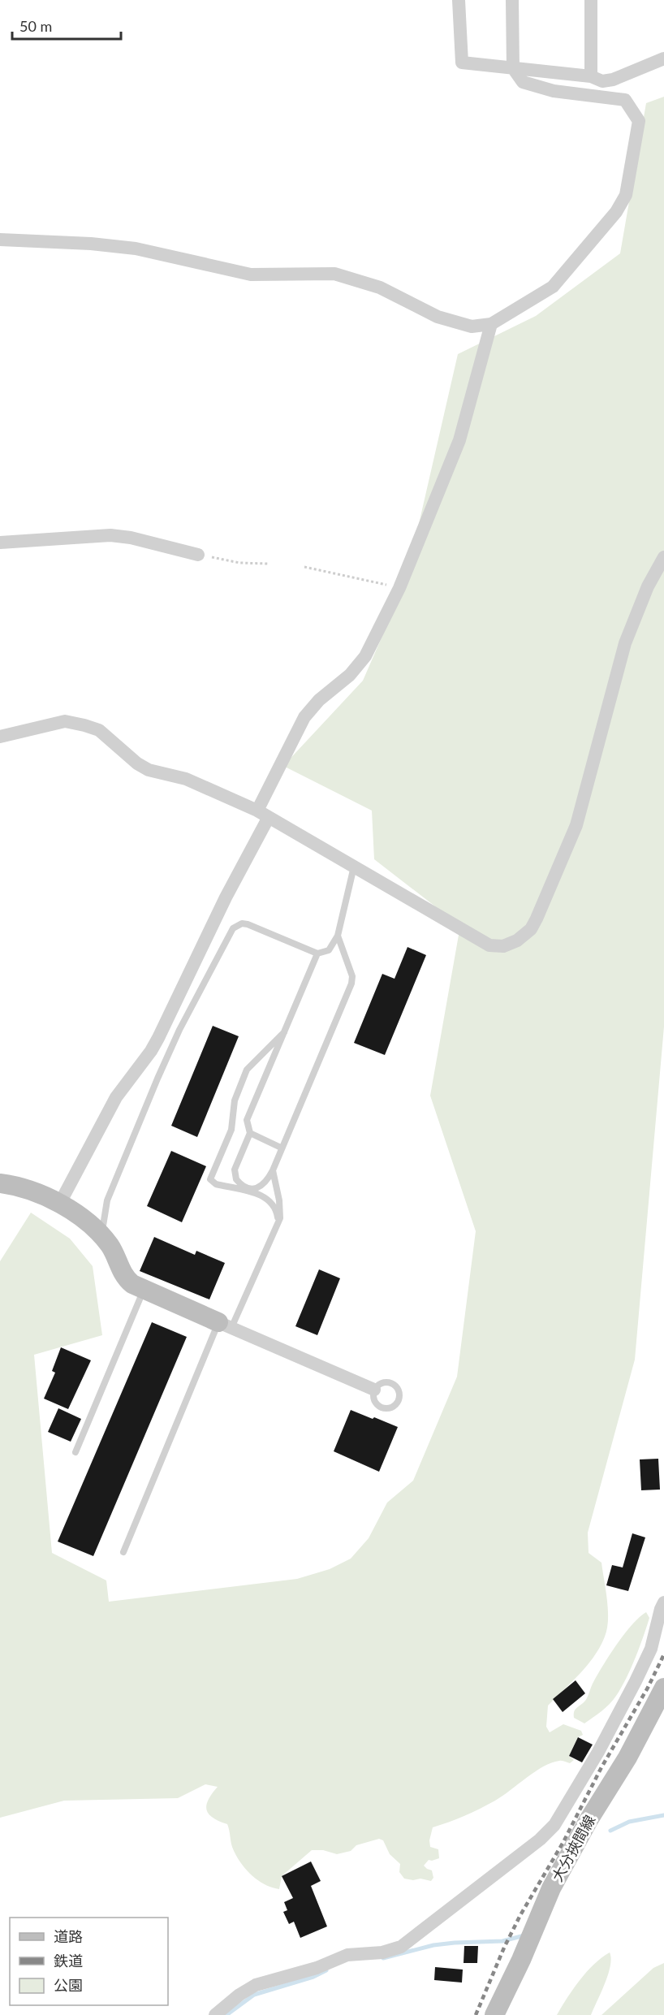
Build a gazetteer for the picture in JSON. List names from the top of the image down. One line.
{"streets":{"main road":["大分挾間線"]},"legend":["道路","鉄道","公園"],"scale_bar":"50 m"}
